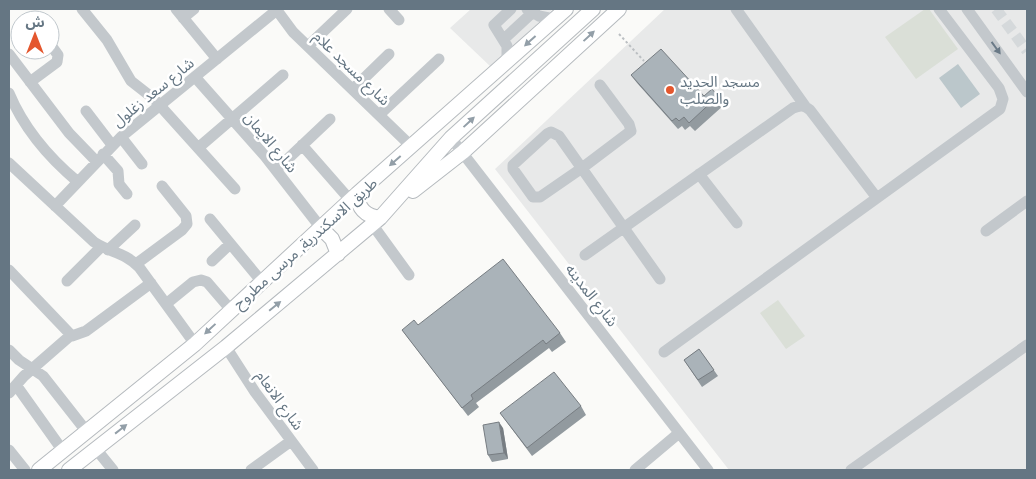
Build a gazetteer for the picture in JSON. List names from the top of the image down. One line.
{"streets":{"main road":["طريق الاسكندرية, مرسى مطروح"],"street":["شارع مسجد علام","شارع سعد زغلول","شارع الايمان","شارع المدينه","شارع الانعام"]},"crossings":[["شارع مسجد علام","شارع سعد زغلول"],["شارع مسجد علام","طريق الاسكندرية, مرسى مطروح"],["شارع سعد زغلول","شارع الايمان"],["شارع الايمان","طريق الاسكندرية, مرسى مطروح"],["طريق الاسكندرية, مرسى مطروح","شارع المدينه"],["طريق الاسكندرية, مرسى مطروح","شارع الانعام"]],"places":["مسجد الحديد والصلب"],"north":"top"}
